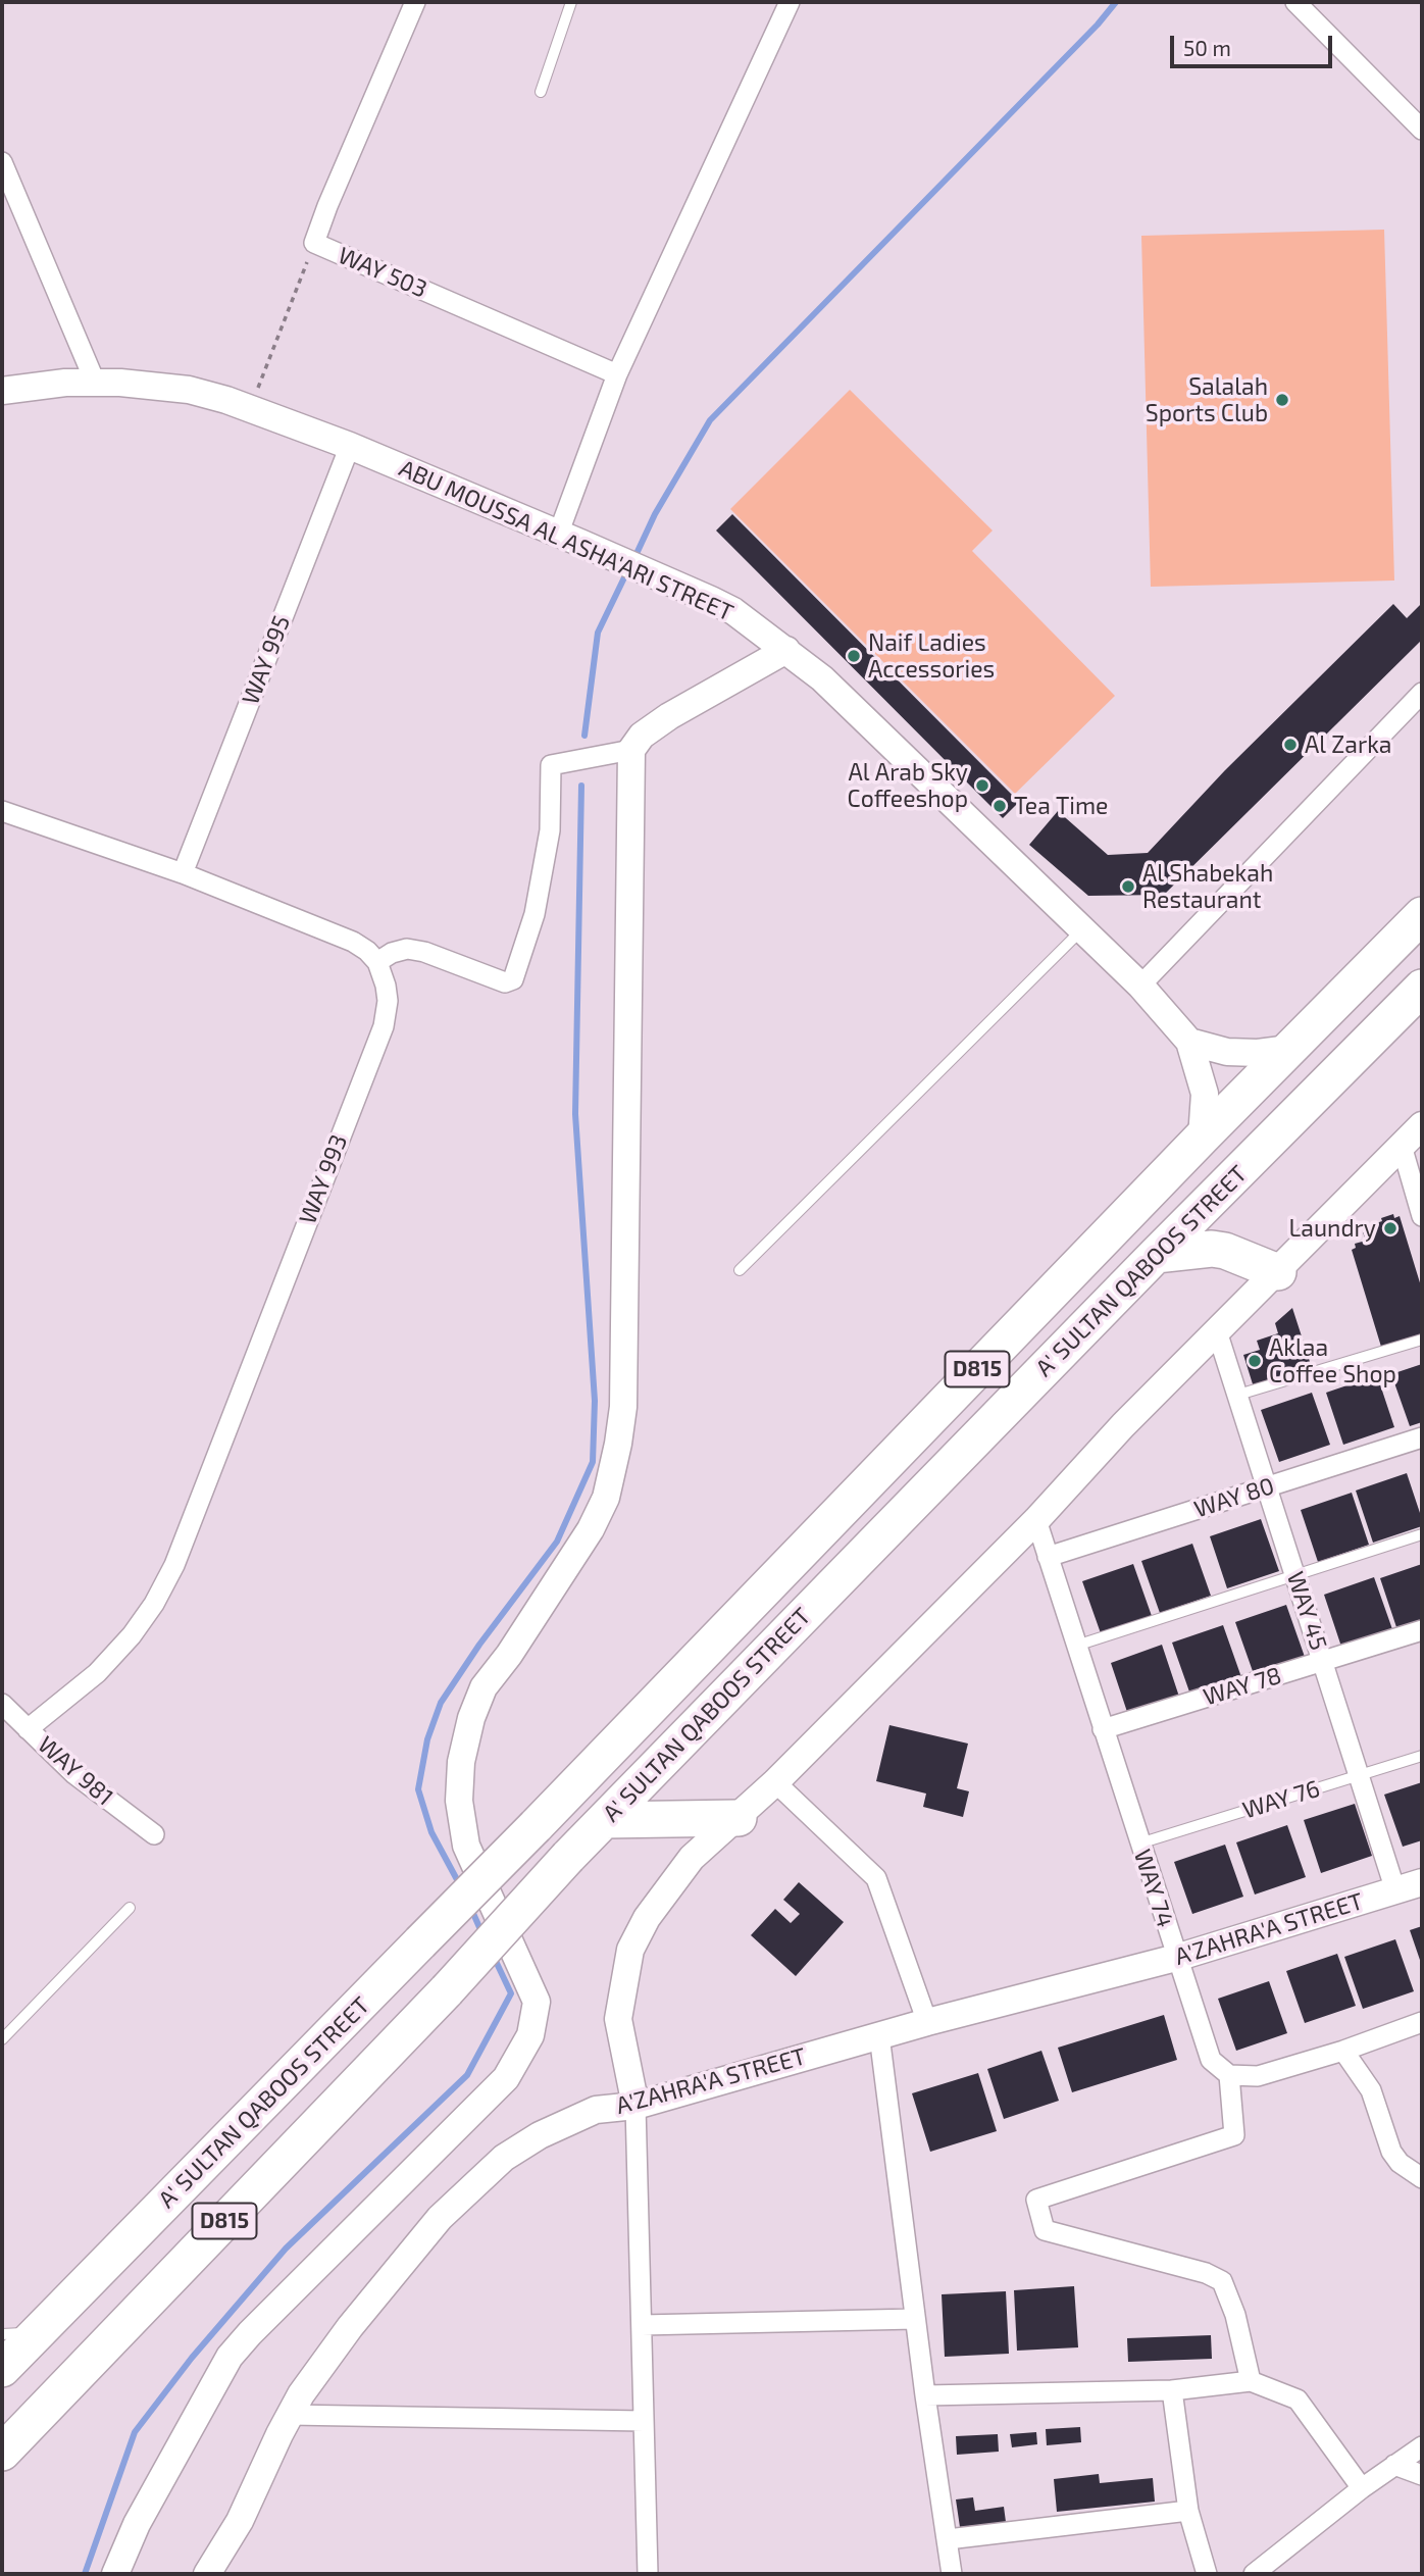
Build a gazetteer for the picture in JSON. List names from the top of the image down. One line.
{"streets":{"highway":["A' SULTAN QABOOS STREET","D815"],"street":["WAY 503","ABU MOUSSA AL ASHA'ARI STREET","WAY 995","WAY 993","WAY 80","WAY 45","WAY 78","WAY 981","WAY 74","A'ZAHRA'A STREET"],"lane":["WAY 76"]},"crossings":[["ABU MOUSSA AL ASHA'ARI STREET","WAY 995"],["ABU MOUSSA AL ASHA'ARI STREET","A' SULTAN QABOOS STREET"],["WAY 993","WAY 981"],["WAY 80","WAY 45"],["WAY 80","WAY 74"],["WAY 45","WAY 78"],["WAY 45","WAY 76"],["WAY 45","A'ZAHRA'A STREET"],["WAY 78","WAY 74"],["WAY 76","WAY 74"],["WAY 74","A'ZAHRA'A STREET"]],"places":["Salalah Sports Club","Naif Ladies Accessories","Al Zarka","Al Arab Sky Coffeeshop","Tea Time","Al Shabekah Restaurant","Laundry","Aklaa Coffee Shop"],"scale_bar":"50 m"}
